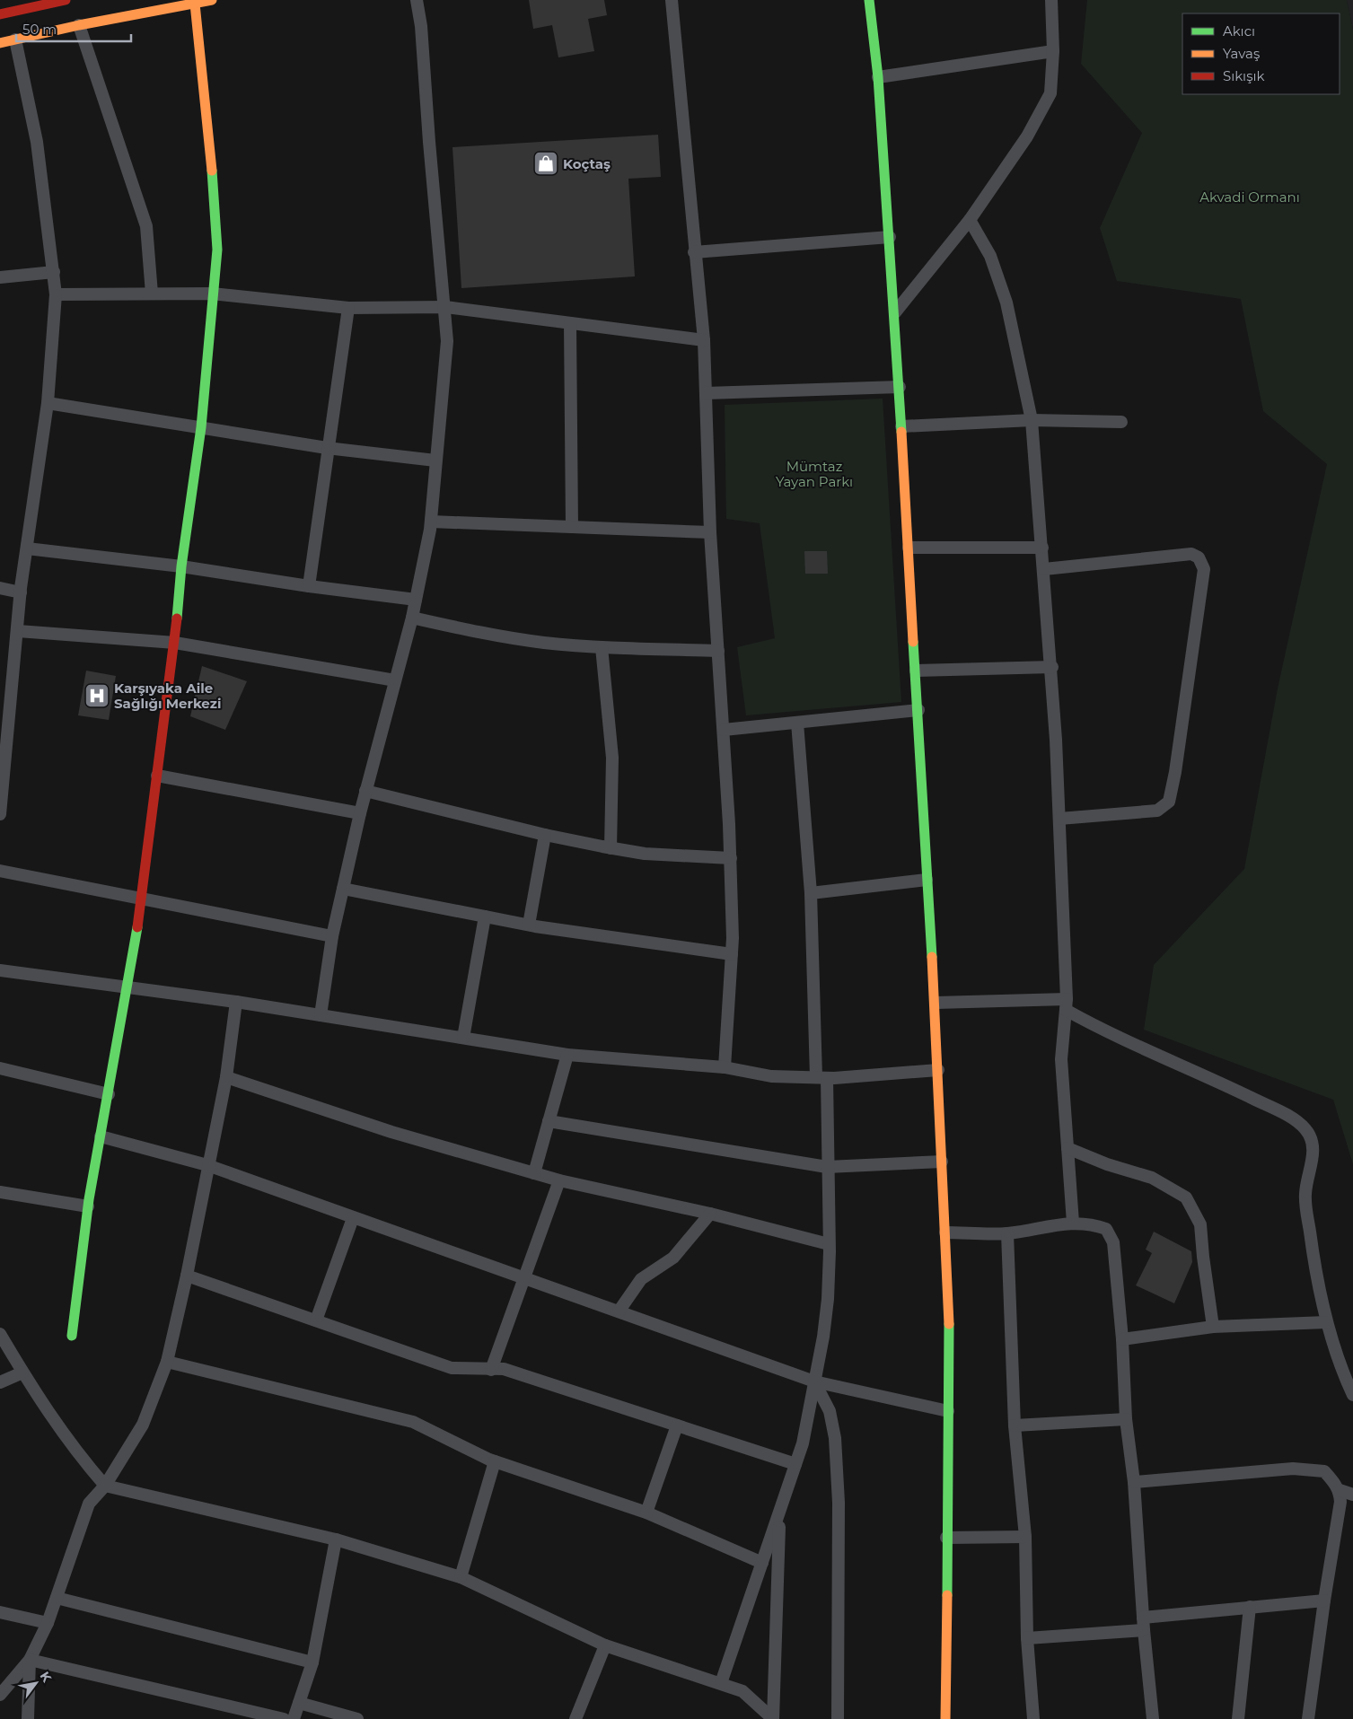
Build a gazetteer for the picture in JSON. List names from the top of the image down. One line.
{"parks":["Akvadi Ormanı","Mümtaz Yayan Parkı"],"places":{"shop":["Koçtaş"],"hospital":["Karşıyaka Aile Sağlığı Merkezi"]},"legend":["Akıcı","Yavaş","Sıkışık"],"scale_bar":"50 m","north":"top right"}
